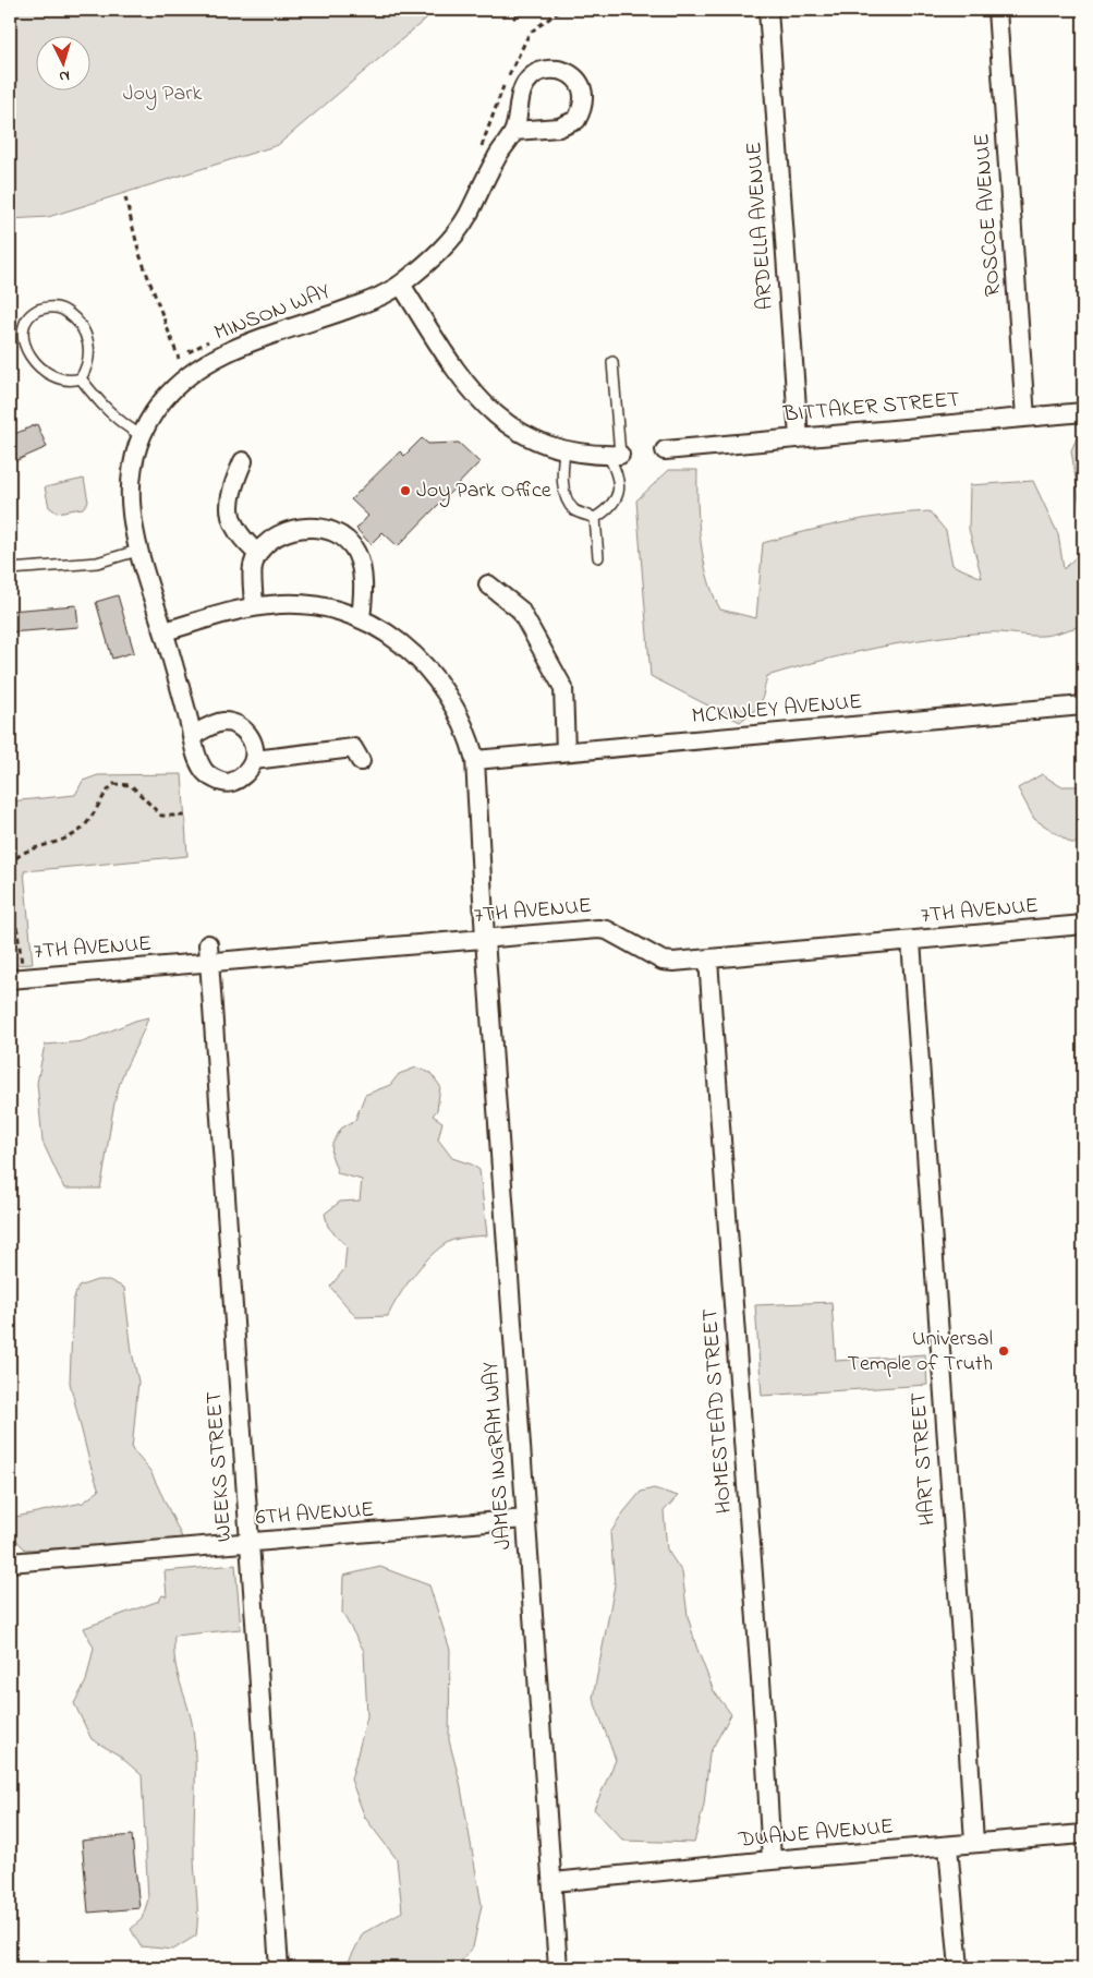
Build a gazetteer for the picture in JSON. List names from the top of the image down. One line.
{"streets":{"street":["ROSCOE AVENUE","ARDELLA AVENUE","MINSON WAY","BITTAKER STREET","MCKINLEY AVENUE","7TH AVENUE","HOMESTEAD STREET","JAMES INGRAM WAY","HART STREET","WEEKS STREET","6TH AVENUE","DUANE AVENUE"]},"crossings":[["ROSCOE AVENUE","BITTAKER STREET"],["ARDELLA AVENUE","BITTAKER STREET"],["MINSON WAY","JAMES INGRAM WAY"],["MCKINLEY AVENUE","JAMES INGRAM WAY"],["7TH AVENUE","HOMESTEAD STREET"],["7TH AVENUE","JAMES INGRAM WAY"],["7TH AVENUE","HART STREET"],["7TH AVENUE","WEEKS STREET"],["HOMESTEAD STREET","DUANE AVENUE"],["JAMES INGRAM WAY","6TH AVENUE"],["JAMES INGRAM WAY","DUANE AVENUE"],["HART STREET","DUANE AVENUE"],["WEEKS STREET","6TH AVENUE"]],"parks":["Joy Park"],"places":["Joy Park Office","Universal Temple of Truth"],"north":"bottom"}
